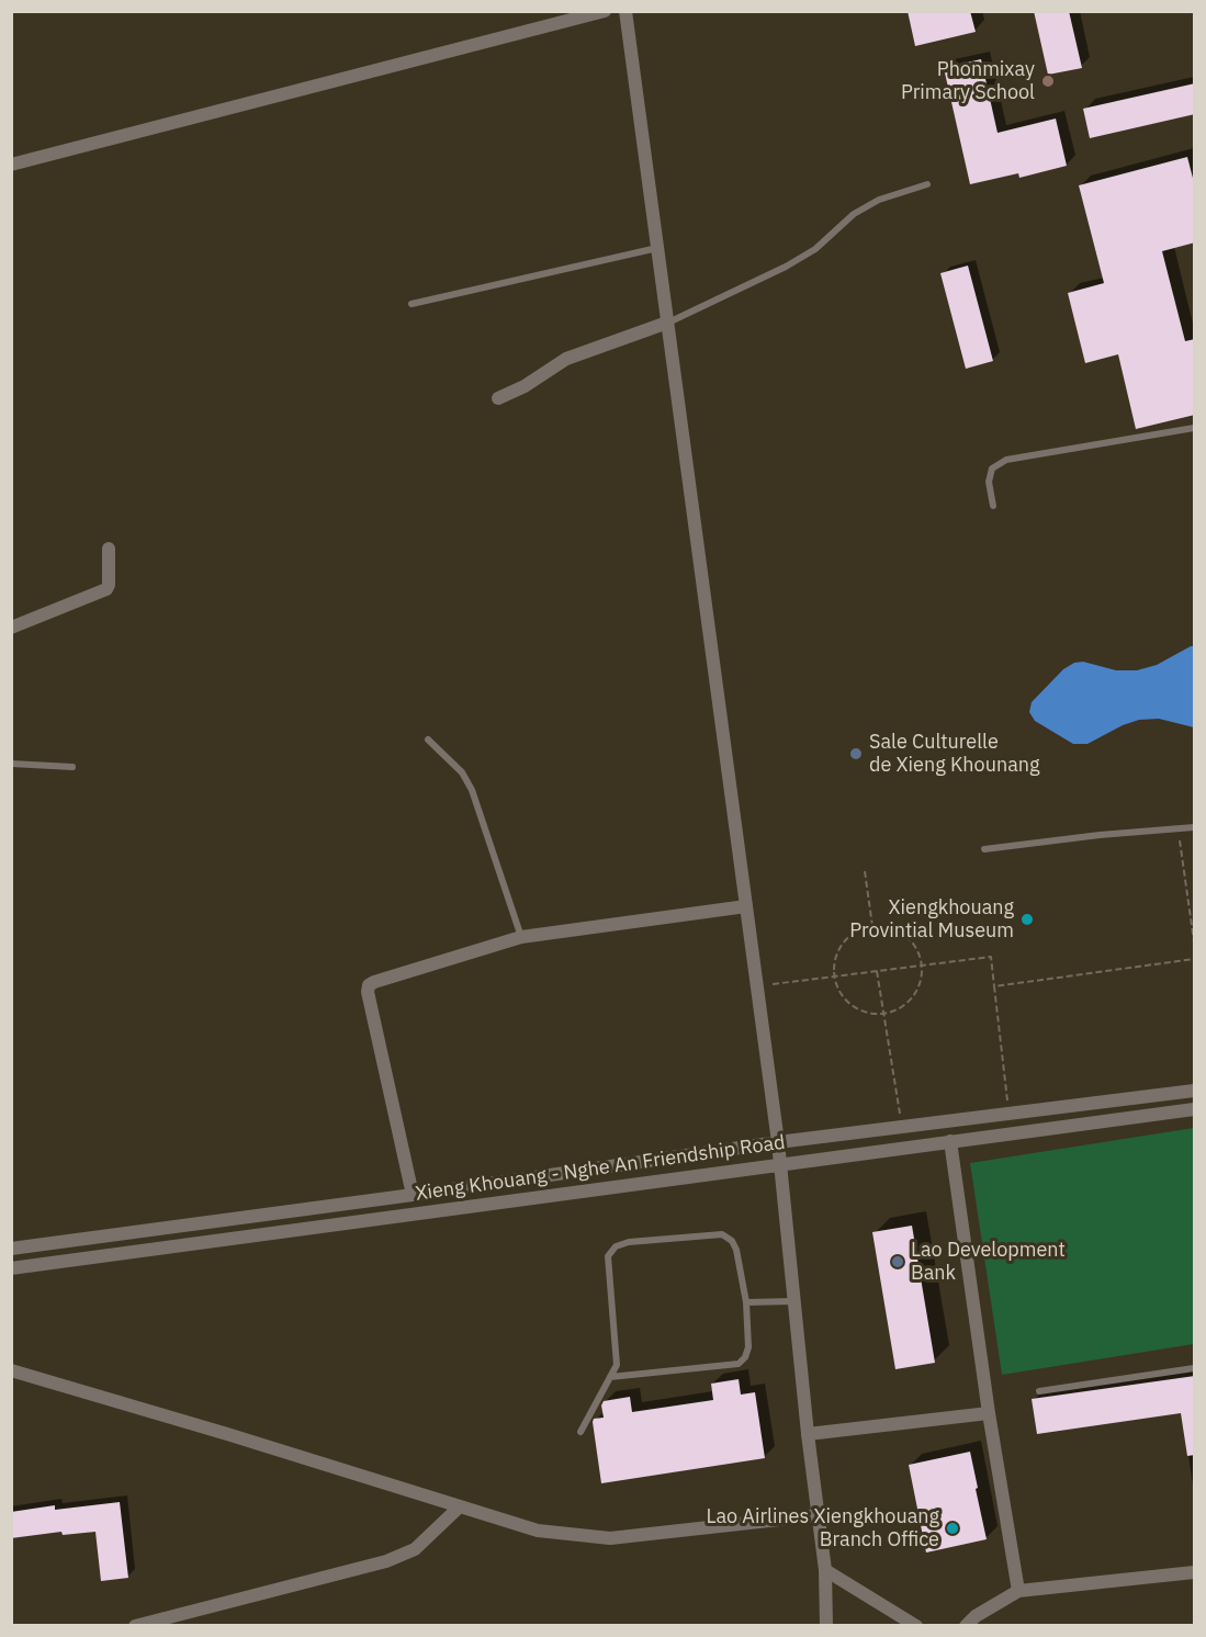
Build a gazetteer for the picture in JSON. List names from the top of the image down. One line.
{"streets":{"street":["Xieng Khouang - Nghe An Friendship Road"]},"places":["Phonmixay Primary School","Sale Culturelle de Xieng Khounang","Xiengkhouang Provintial Museum","Lao Development Bank","Lao Airlines Xiengkhouang Branch Office"]}
